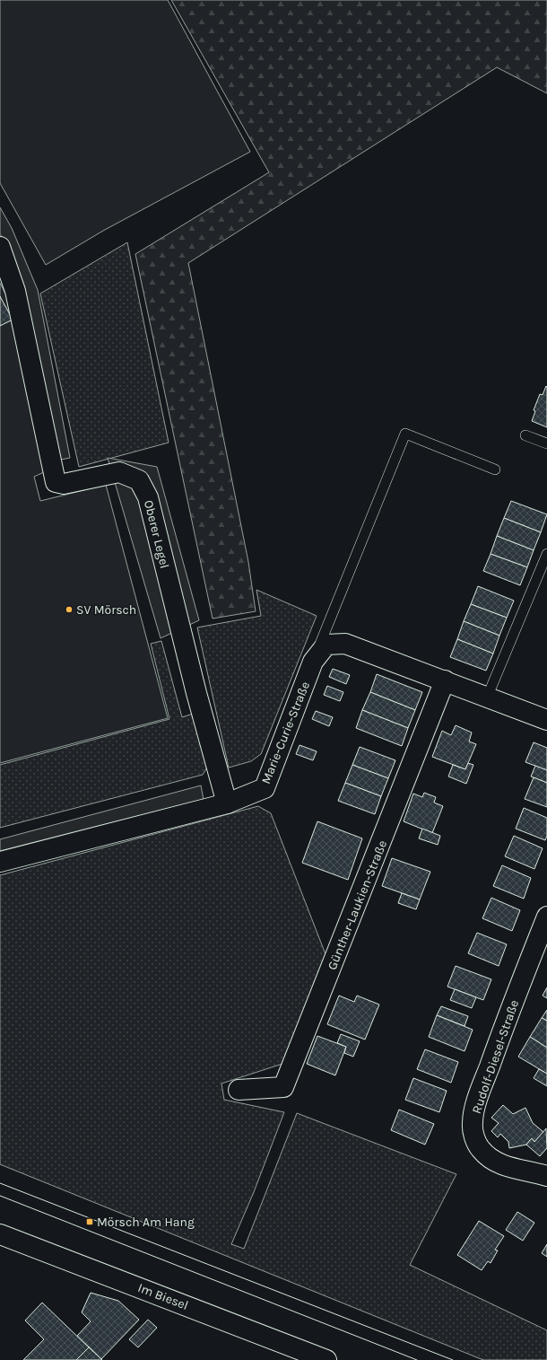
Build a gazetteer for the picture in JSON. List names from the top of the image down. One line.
{"streets":{"street":["Oberer Legel","Marie-Curie-Straße","Günther-Laukien-Straße","Rudolf-Diesel-Straße","Im Biesel"]},"crossings":[["Oberer Legel","Marie-Curie-Straße"],["Marie-Curie-Straße","Günther-Laukien-Straße"]],"places":{"other":["SV Mörsch"],"transit":["Mörsch Am Hang"]}}
